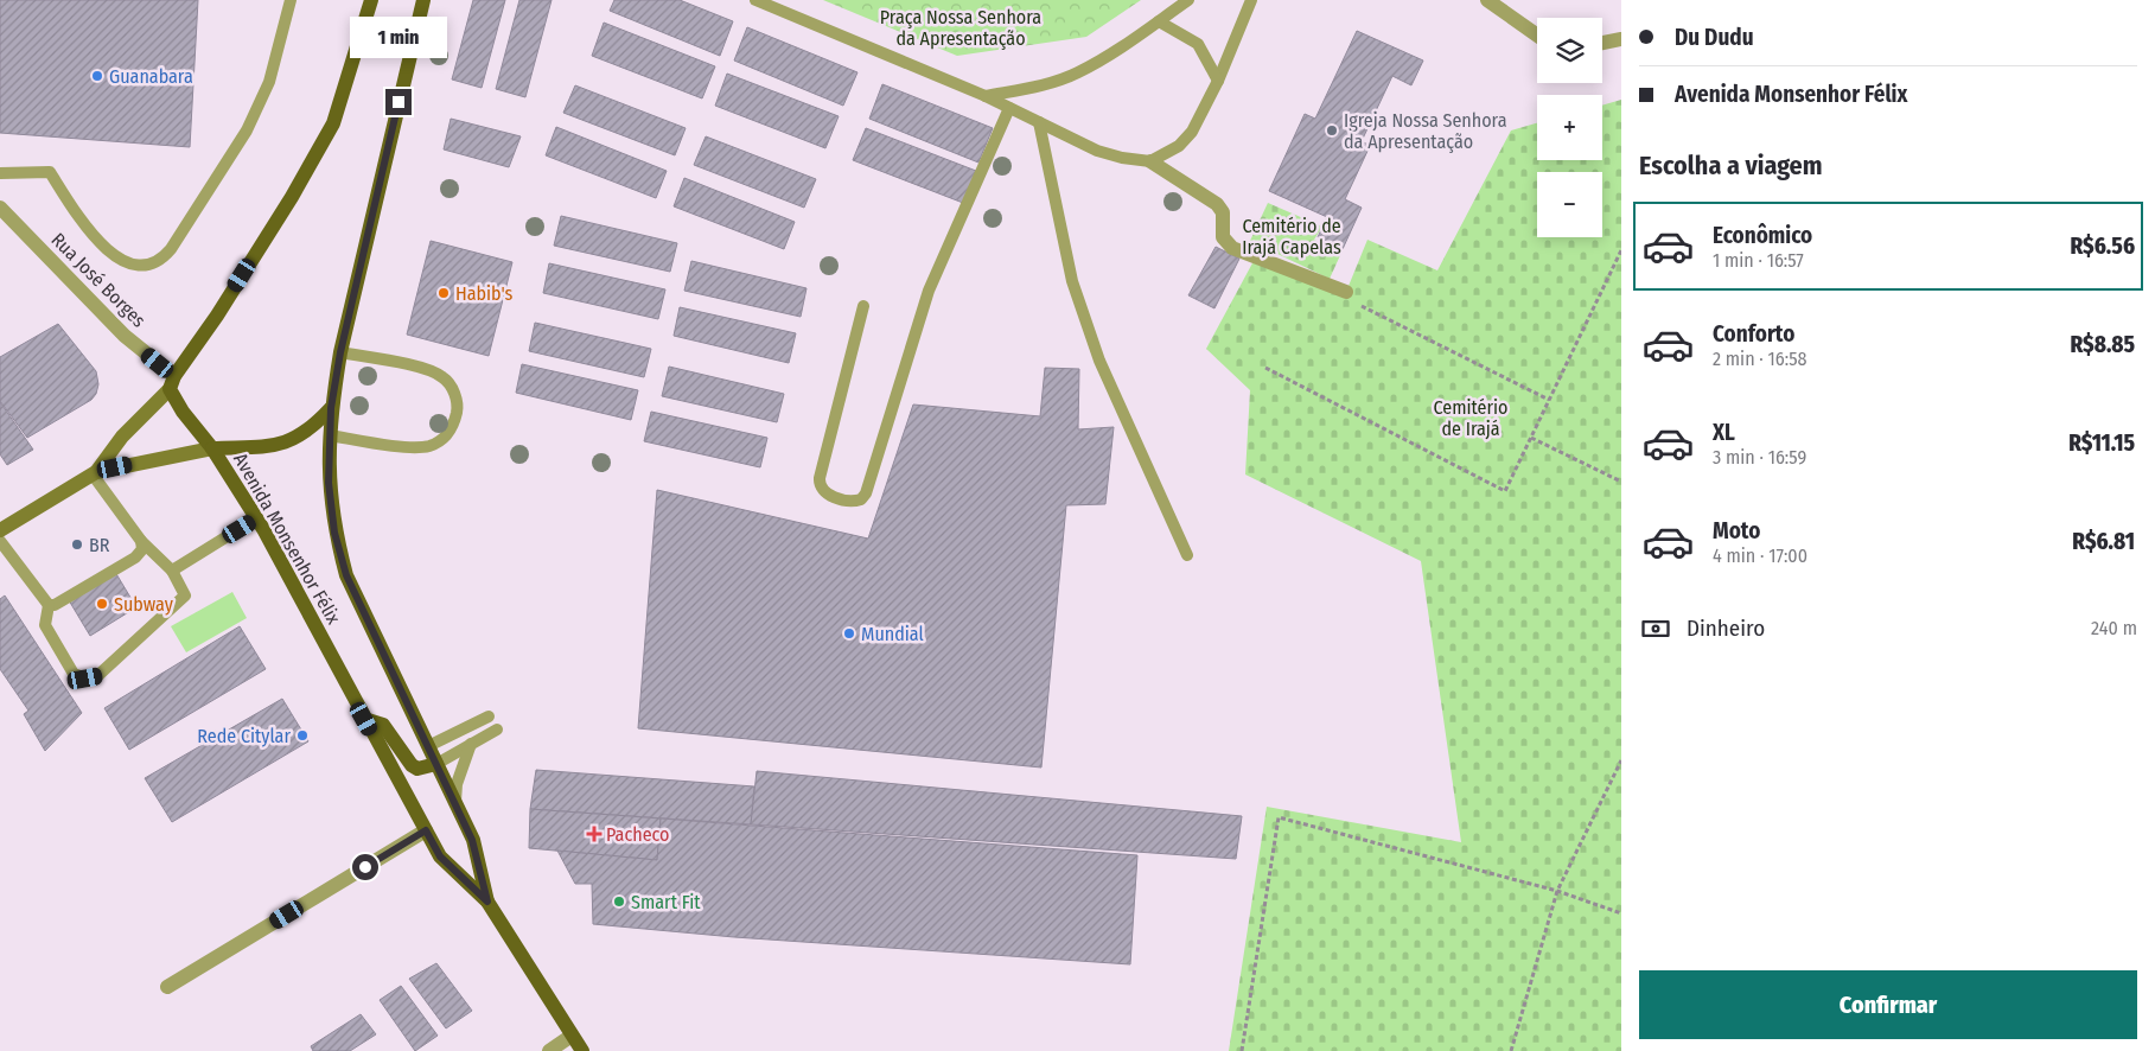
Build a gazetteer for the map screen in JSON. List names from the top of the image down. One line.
{"streets":{"main road":["Avenida Monsenhor Félix"],"street":["Rua José Borges"]},"crossings":[["Rua José Borges","Avenida Monsenhor Félix"]],"parks":["Praça Nossa Senhora da Apresentação","Cemitério de Irajá Capelas","Cemitério de Irajá"],"places":{"other":["Guanabara","Igreja Nossa Senhora da Apresentação","Habib's","BR","Subway","Mundial","Rede Citylar","Smart Fit"],"health":["Pacheco"]},"page":{"banner":["Du Dudu","Avenida Monsenhor Félix"],"bubble":"1 min","map_buttons":["+","−"],"heading":"Escolha a viagem","list":[{"name":"Econômico","note":"1 min · 16:57","value":"R$6.56"},{"name":"Conforto","note":"2 min · 16:58","value":"R$8.85"},{"name":"XL","note":"3 min · 16:59","value":"R$11.15"},{"name":"Moto","note":"4 min · 17:00","value":"R$6.81"}],"pay":["Dinheiro","240 m"],"buttons":"Confirmar"}}
